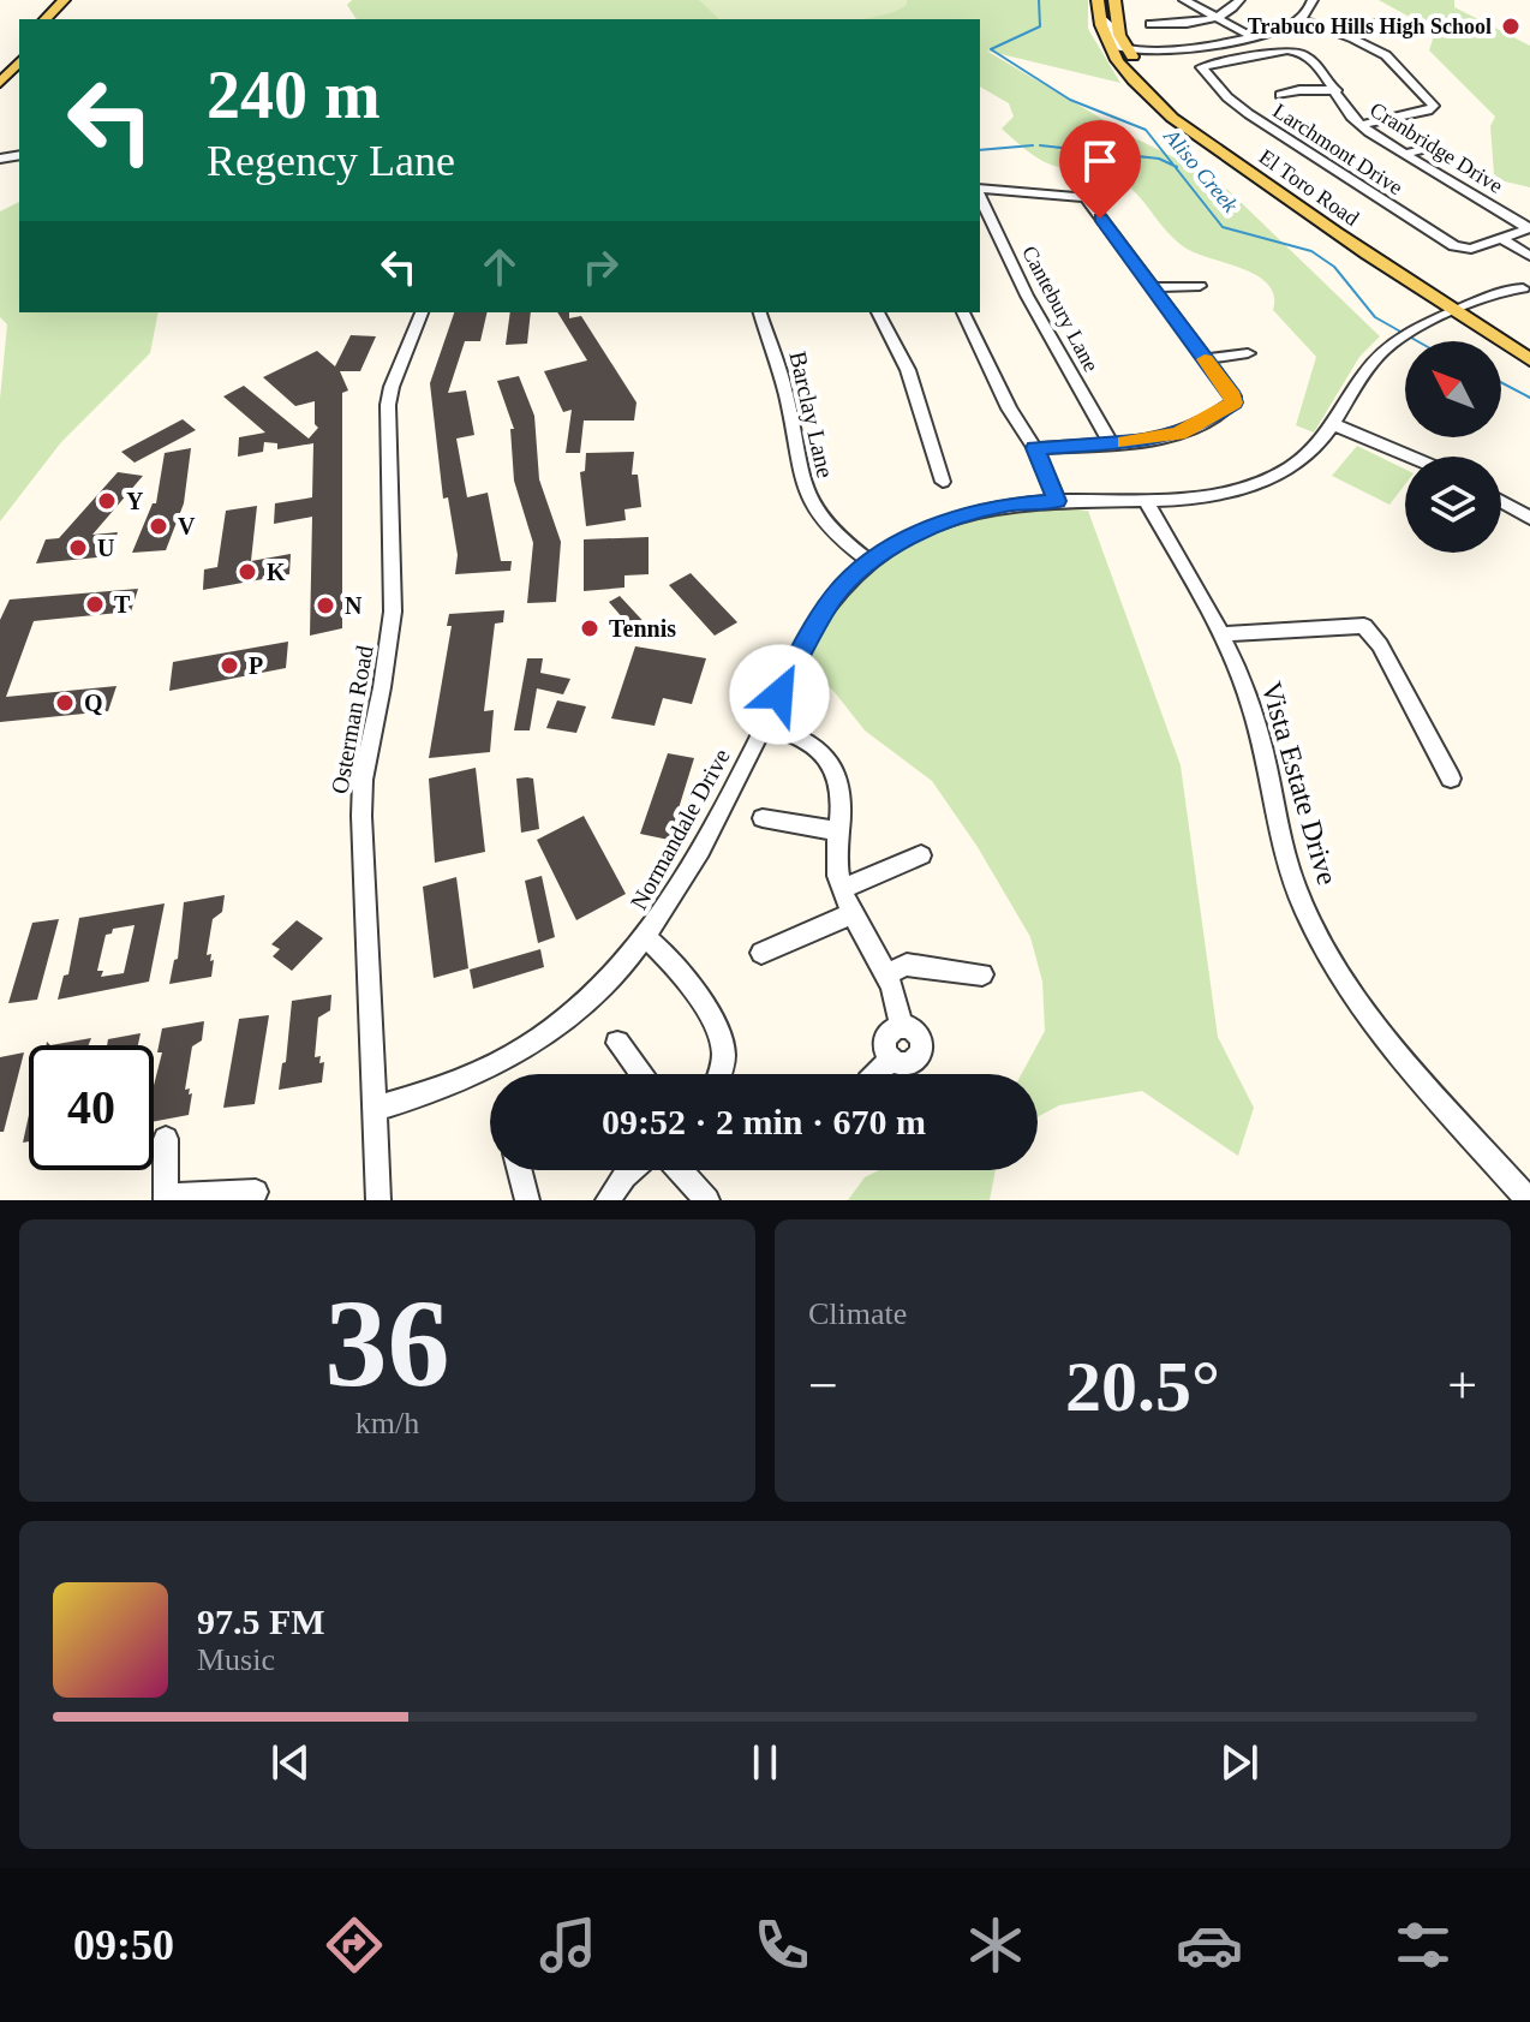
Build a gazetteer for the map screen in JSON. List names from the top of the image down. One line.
{"streets":{"main road":["El Toro Road"],"street":["Cranbridge Drive","Larchmont Drive","Cantebury Lane","Barclay Lane","Osterman Road","Vista Estate Drive","Normandale Drive"]},"crossings":[["Cranbridge Drive","Larchmont Drive"],["El Toro Road","Normandale Drive"],["Barclay Lane","Normandale Drive"],["Osterman Road","Normandale Drive"],["Vista Estate Drive","Normandale Drive"]],"water":["Aliso Creek"],"places":["Trabuco Hills High School","Y","V","U","K","T","N","Tennis","P","Q"],"north":"top left","page":{"turn":["240 m","Regency Lane"],"limit":"40","trip":"09:52 · 2 min · 670 m","tile":[["36","km/h"],"Climate"],"heat":["−","20.5°","+"],"song":["97.5 FM","Music"],"tabs":"09:50"}}
